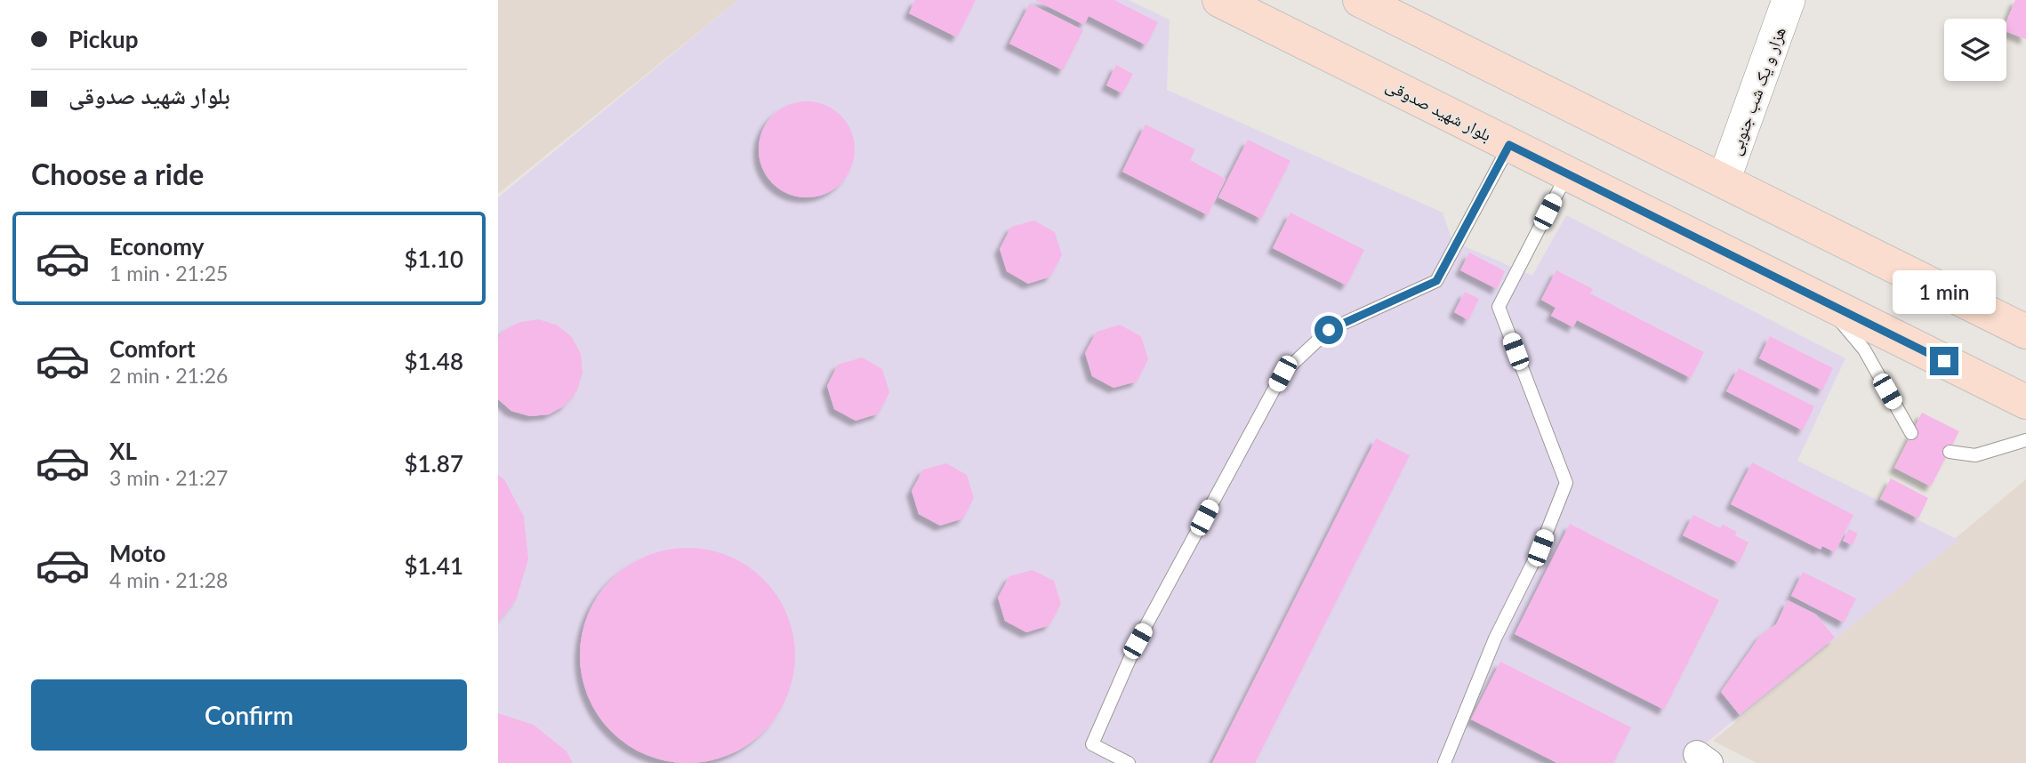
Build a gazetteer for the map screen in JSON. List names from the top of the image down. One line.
{"streets":{"main road":["بلوار شهید صدوقی"],"street":["هزار و یک شب جنوبی"]},"page":{"banner":["Pickup","بلوار شهید صدوقی"],"heading":"Choose a ride","list":[{"name":"Economy","note":"1 min · 21:25","value":"$1.10"},{"name":"Comfort","note":"2 min · 21:26","value":"$1.48"},{"name":"XL","note":"3 min · 21:27","value":"$1.87"},{"name":"Moto","note":"4 min · 21:28","value":"$1.41"}],"bubble":"1 min","buttons":"Confirm"}}
